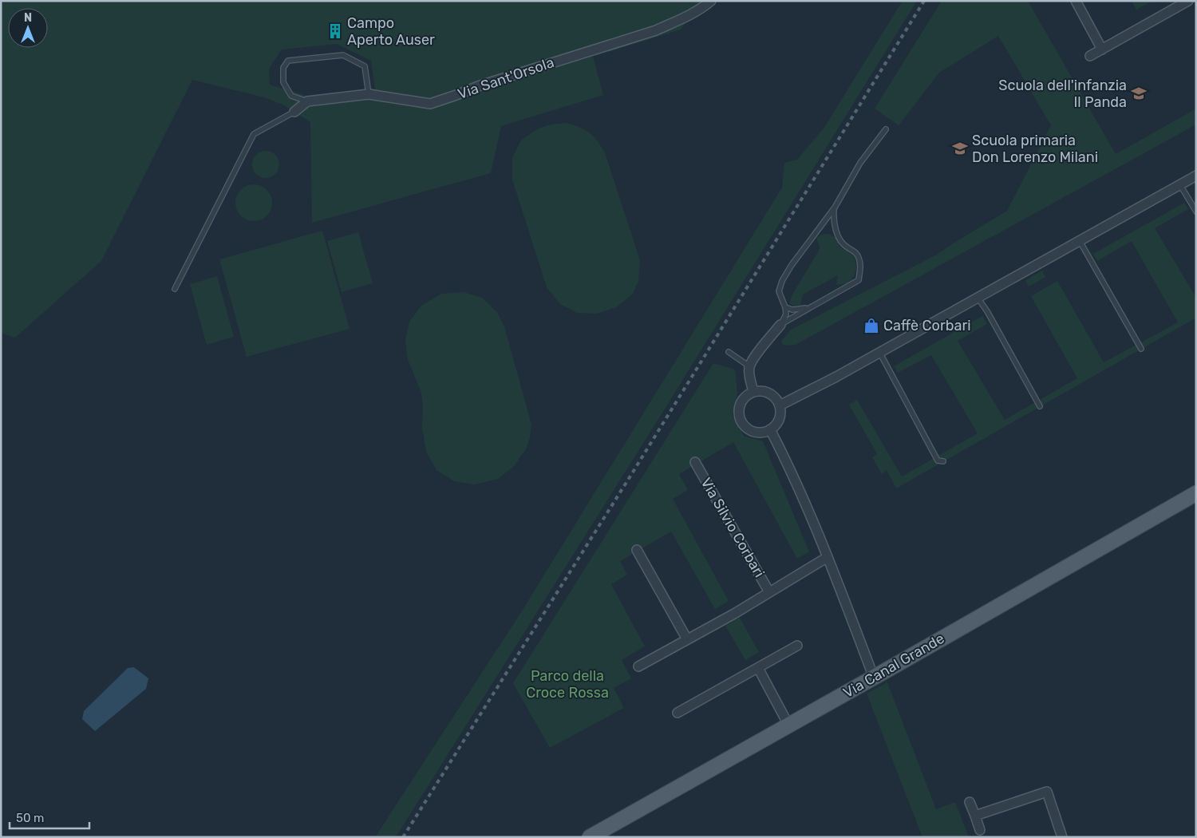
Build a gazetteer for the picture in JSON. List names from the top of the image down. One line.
{"streets":{"main road":["Via Canal Grande"],"street":["Via Sant'Orsola","Via Silvio Corbari"]},"parks":["Parco della Croce Rossa"],"places":{"building":["Campo Aperto Auser"],"school or university":["Scuola dell'infanzia Il Panda","Scuola primaria Don Lorenzo Milani"],"shop":["Caffè Corbari"]},"scale_bar":"50 m","north":"top"}
